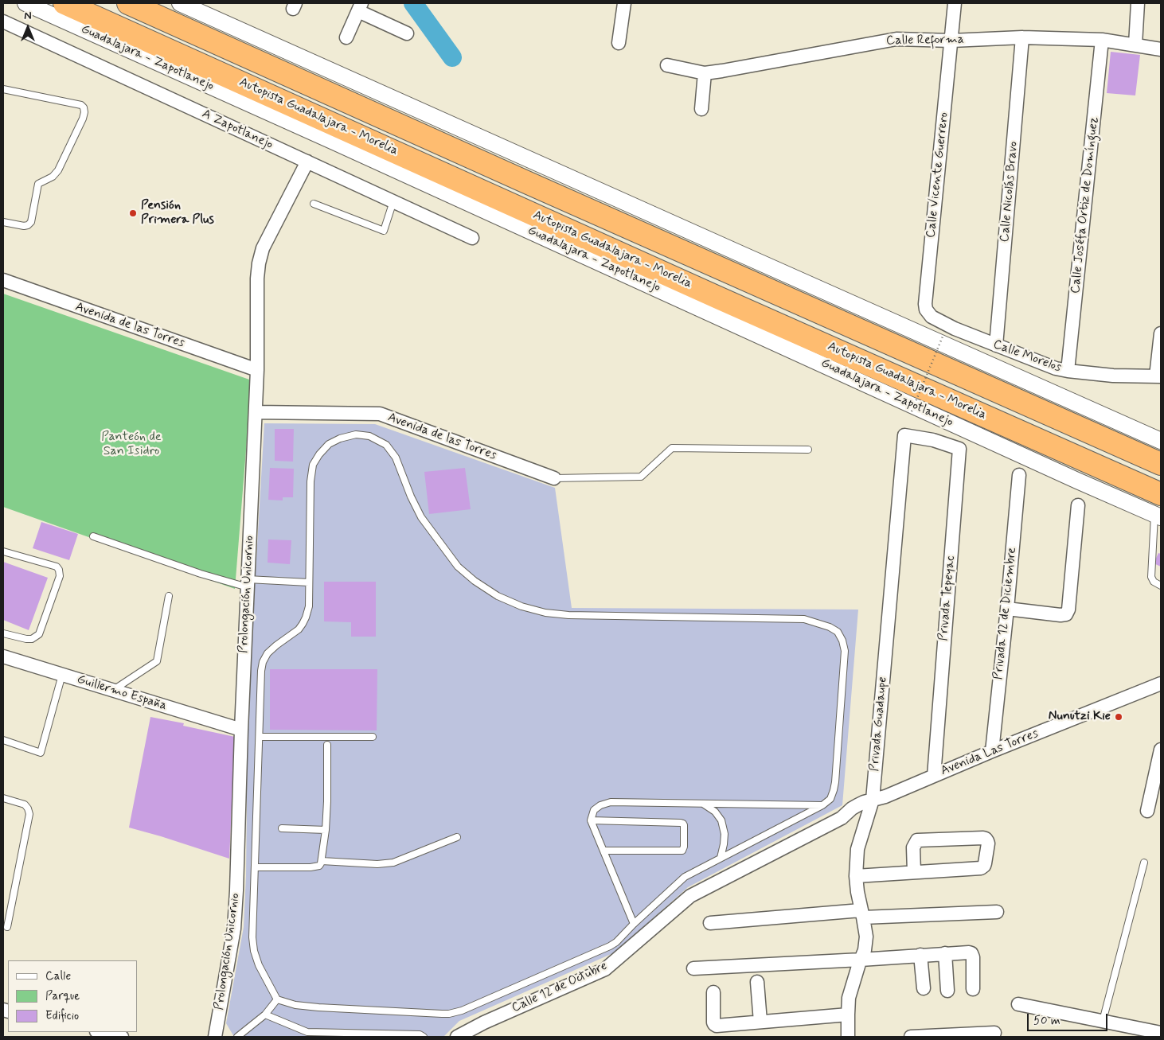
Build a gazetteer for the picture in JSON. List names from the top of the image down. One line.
{"streets":{"highway":["Autopista Guadalajara - Morelia"],"street":["Calle Reforma","Guadalajara - Zapotlanejo","A Zapotlanejo","Calle Vicente Guerrero","Calle Nicolás Bravo","Calle Joséfa Ortiz de Domínguez","Avenida de las Torres","Calle Morelos","Prolongación Unicornio","Privada Tepeyac","Privada 12 de Diciembre","Guillermo España","Privada Guadaupe","Avenida Las Torres","Calle 12 de Octubre"]},"crossings":[["Calle Reforma","Calle Vicente Guerrero"],["Calle Reforma","Calle Nicolás Bravo"],["Calle Reforma","Calle Joséfa Ortiz de Domínguez"],["Guadalajara - Zapotlanejo","Autopista Guadalajara - Morelia"],["A Zapotlanejo","Prolongación Unicornio"],["Calle Vicente Guerrero","Calle Morelos"],["Calle Nicolás Bravo","Calle Morelos"],["Calle Joséfa Ortiz de Domínguez","Calle Morelos"],["Avenida de las Torres","Prolongación Unicornio"],["Prolongación Unicornio","Guillermo España"],["Privada Tepeyac","Privada Guadaupe"],["Privada Tepeyac","Avenida Las Torres"],["Privada 12 de Diciembre","Avenida Las Torres"],["Privada Guadaupe","Avenida Las Torres"],["Avenida Las Torres","Calle 12 de Octubre"]],"parks":["Panteón de San Isidro"],"places":["Pensión Primera Plus","Nunutzi Kie"],"legend":["Calle","Parque","Edificio"],"scale_bar":"50 m","north":"top"}
